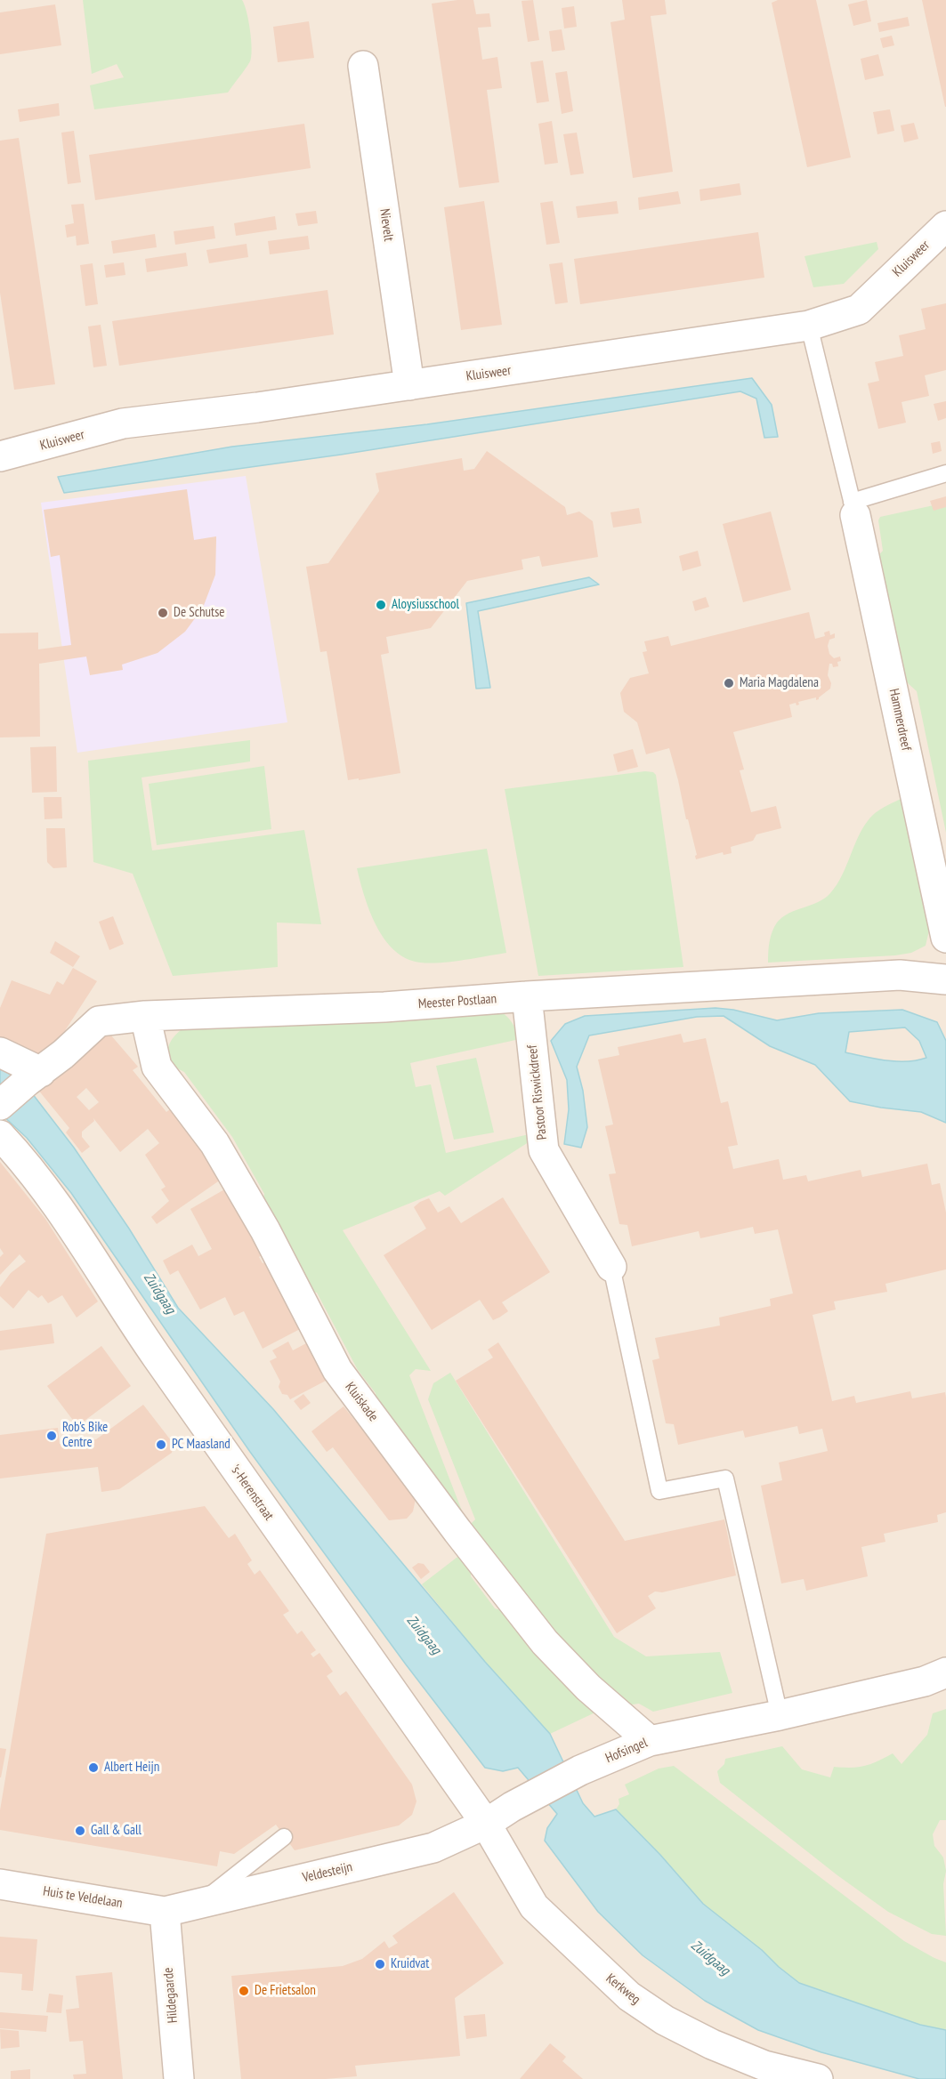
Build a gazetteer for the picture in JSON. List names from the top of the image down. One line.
{"streets":{"street":["Nievelt","Kluisweer","Hammerdreef","Meester Postlaan","Pastoor Riswickdreef","Kluiskade","'s-Herenstraat","Hofsingel","Veldesteijn","Huis te Veldelaan","Kerkweg","Hildegaarde"]},"crossings":[["Nievelt","Kluisweer"],["Kluisweer","Hammerdreef"],["Meester Postlaan","Pastoor Riswickdreef"],["Meester Postlaan","Kluiskade"],["Kluiskade","Hofsingel"],["'s-Herenstraat","Hofsingel"],["'s-Herenstraat","Veldesteijn"],["'s-Herenstraat","Kerkweg"],["Hofsingel","Veldesteijn"],["Hofsingel","Kerkweg"],["Veldesteijn","Huis te Veldelaan"],["Veldesteijn","Kerkweg"],["Veldesteijn","Hildegaarde"],["Huis te Veldelaan","Hildegaarde"]],"water":["Zuidgaag"],"places":["Aloysiusschool","De Schutse","Maria Magdalena","Rob's Bike Centre","PC Maasland","Albert Heijn","Gall & Gall","Kruidvat","De Frietsalon"]}
